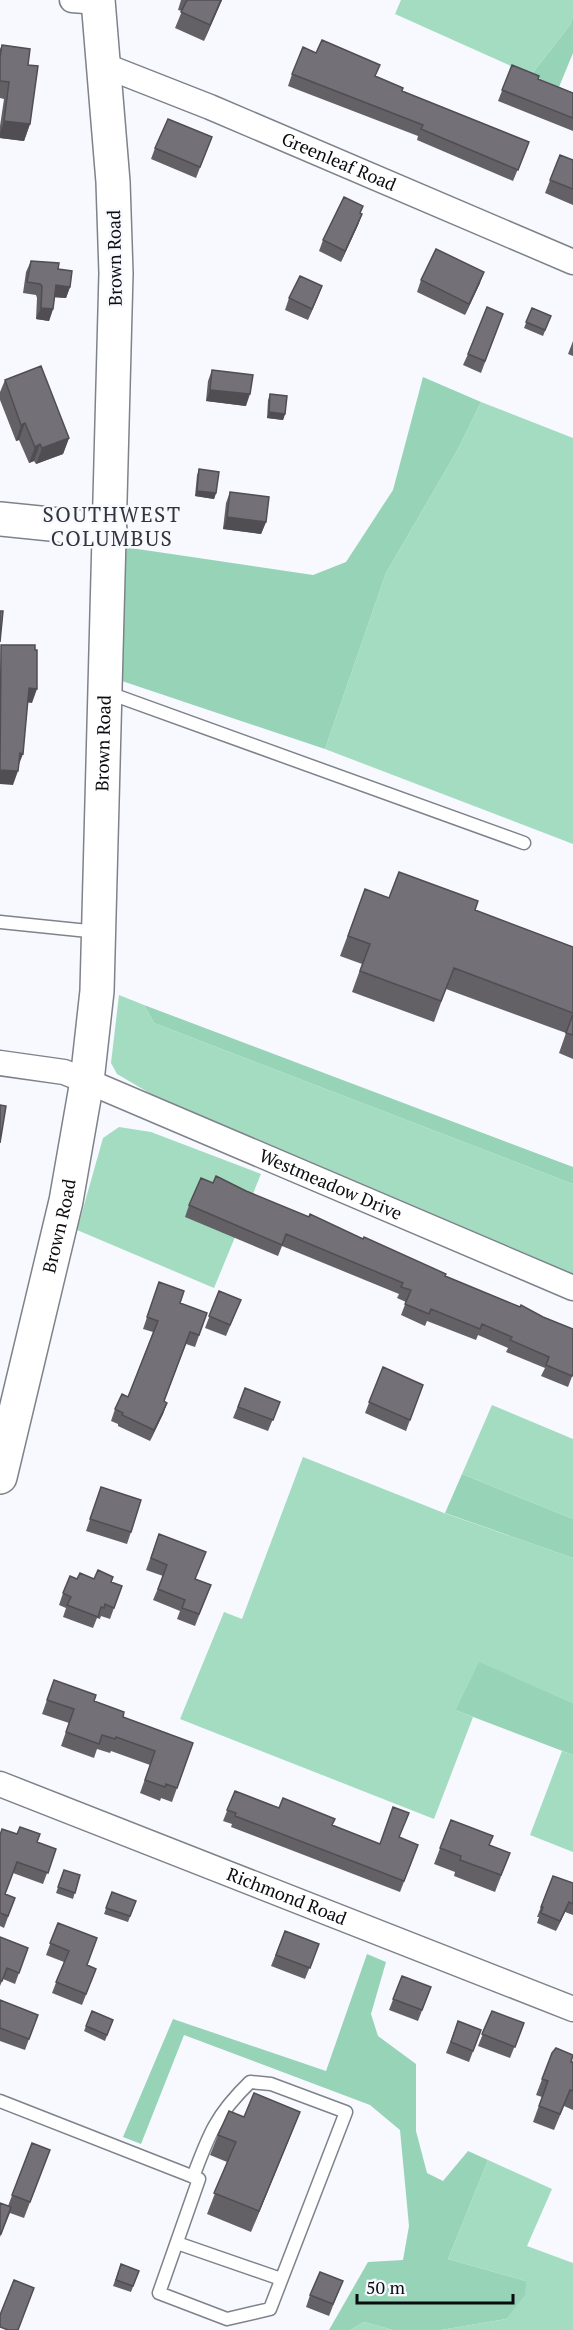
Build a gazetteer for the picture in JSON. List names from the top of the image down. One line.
{"streets":{"main road":["Brown Road"],"street":["Greenleaf Road","Westmeadow Drive","Richmond Road"]},"crossings":[["Greenleaf Road","Brown Road"],["Brown Road","Westmeadow Drive"]],"districts":["SOUTHWEST COLUMBUS"],"scale_bar":"50 m"}
